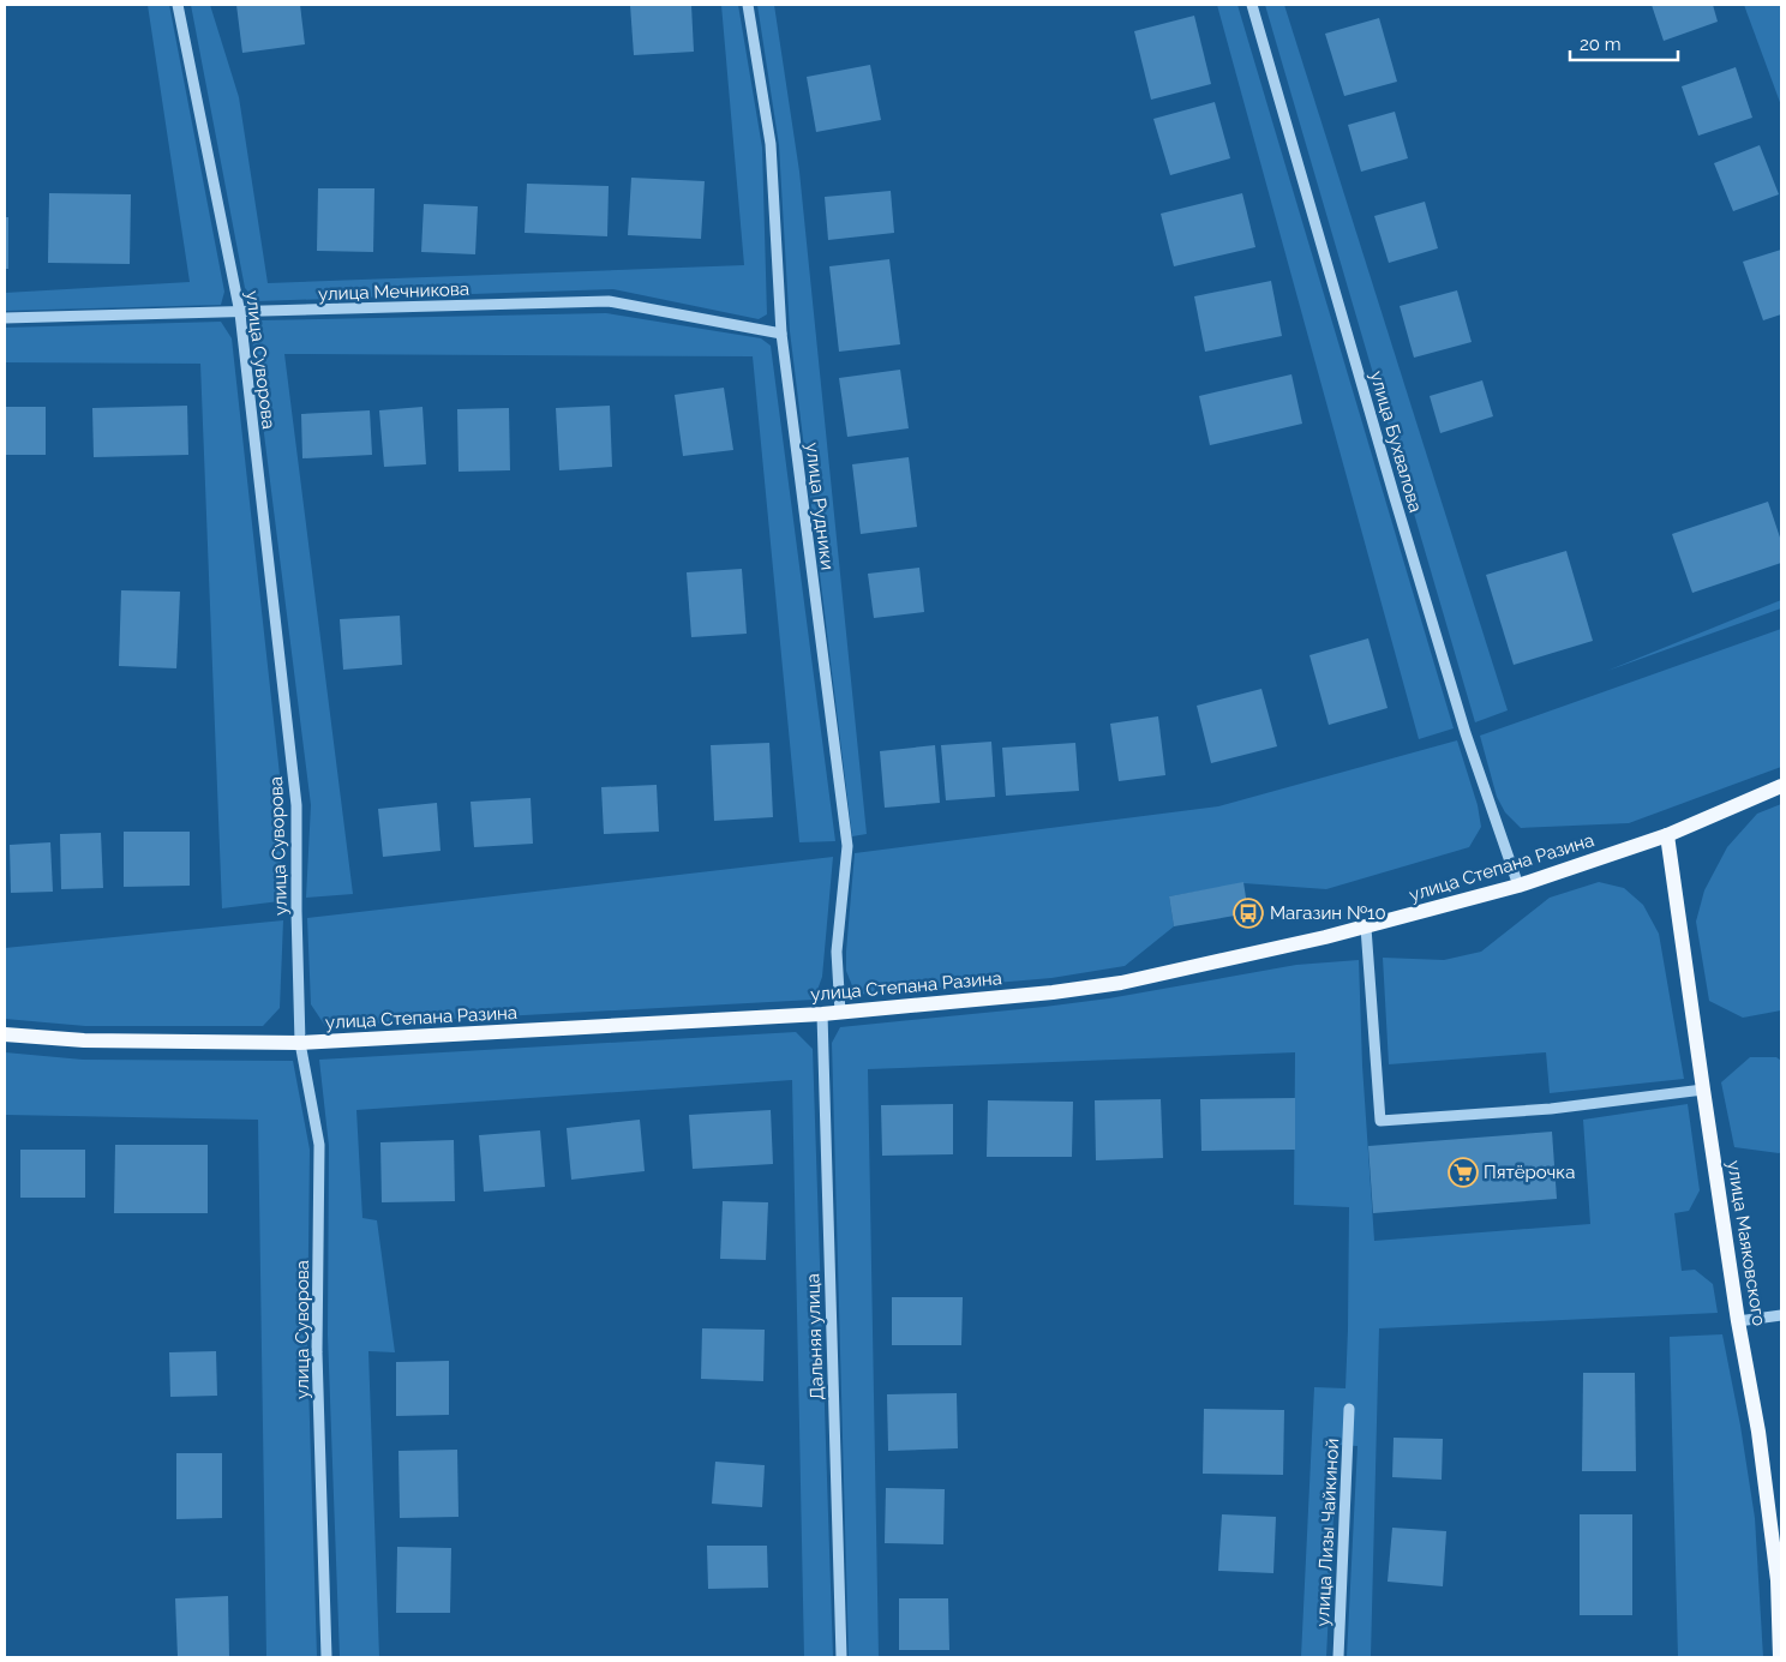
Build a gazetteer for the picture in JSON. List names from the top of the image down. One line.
{"streets":{"main road":["улица Степана Разина","улица Маяковского"],"street":["улица Мечникова","улица Суворова","улица Бухвалова","улица Рудники","Дальняя улица","улица Лизы Чайкиной"]},"crossings":[["улица Мечникова","улица Суворова"],["улица Мечникова","улица Рудники"],["улица Суворова","улица Степана Разина"],["улица Бухвалова","улица Степана Разина"],["улица Рудники","улица Степана Разина"],["улица Степана Разина","улица Маяковского"],["улица Степана Разина","Дальняя улица"]],"places":{"bus stop":["Магазин №10"],"supermarket":["Пятёрочка"]},"scale_bar":"20 m"}
